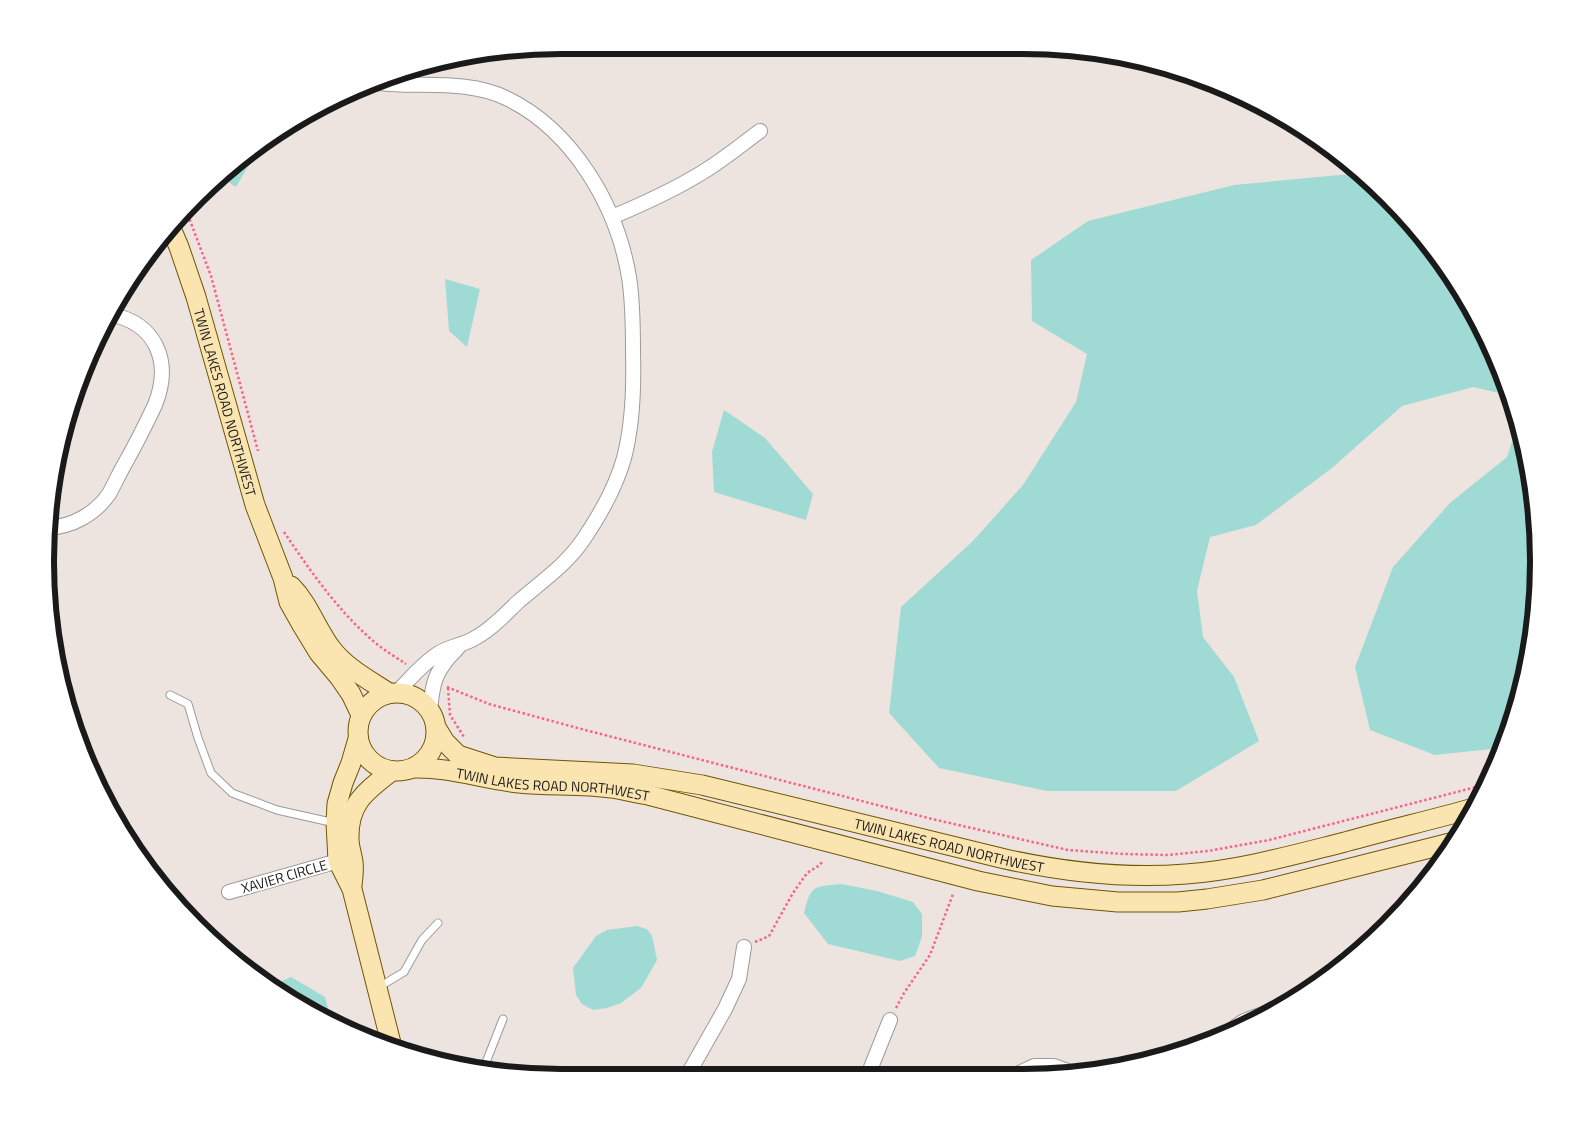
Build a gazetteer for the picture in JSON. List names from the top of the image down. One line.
{"streets":{"main road":["TWIN LAKES ROAD NORTHWEST"],"street":["XAVIER CIRCLE"]}}
